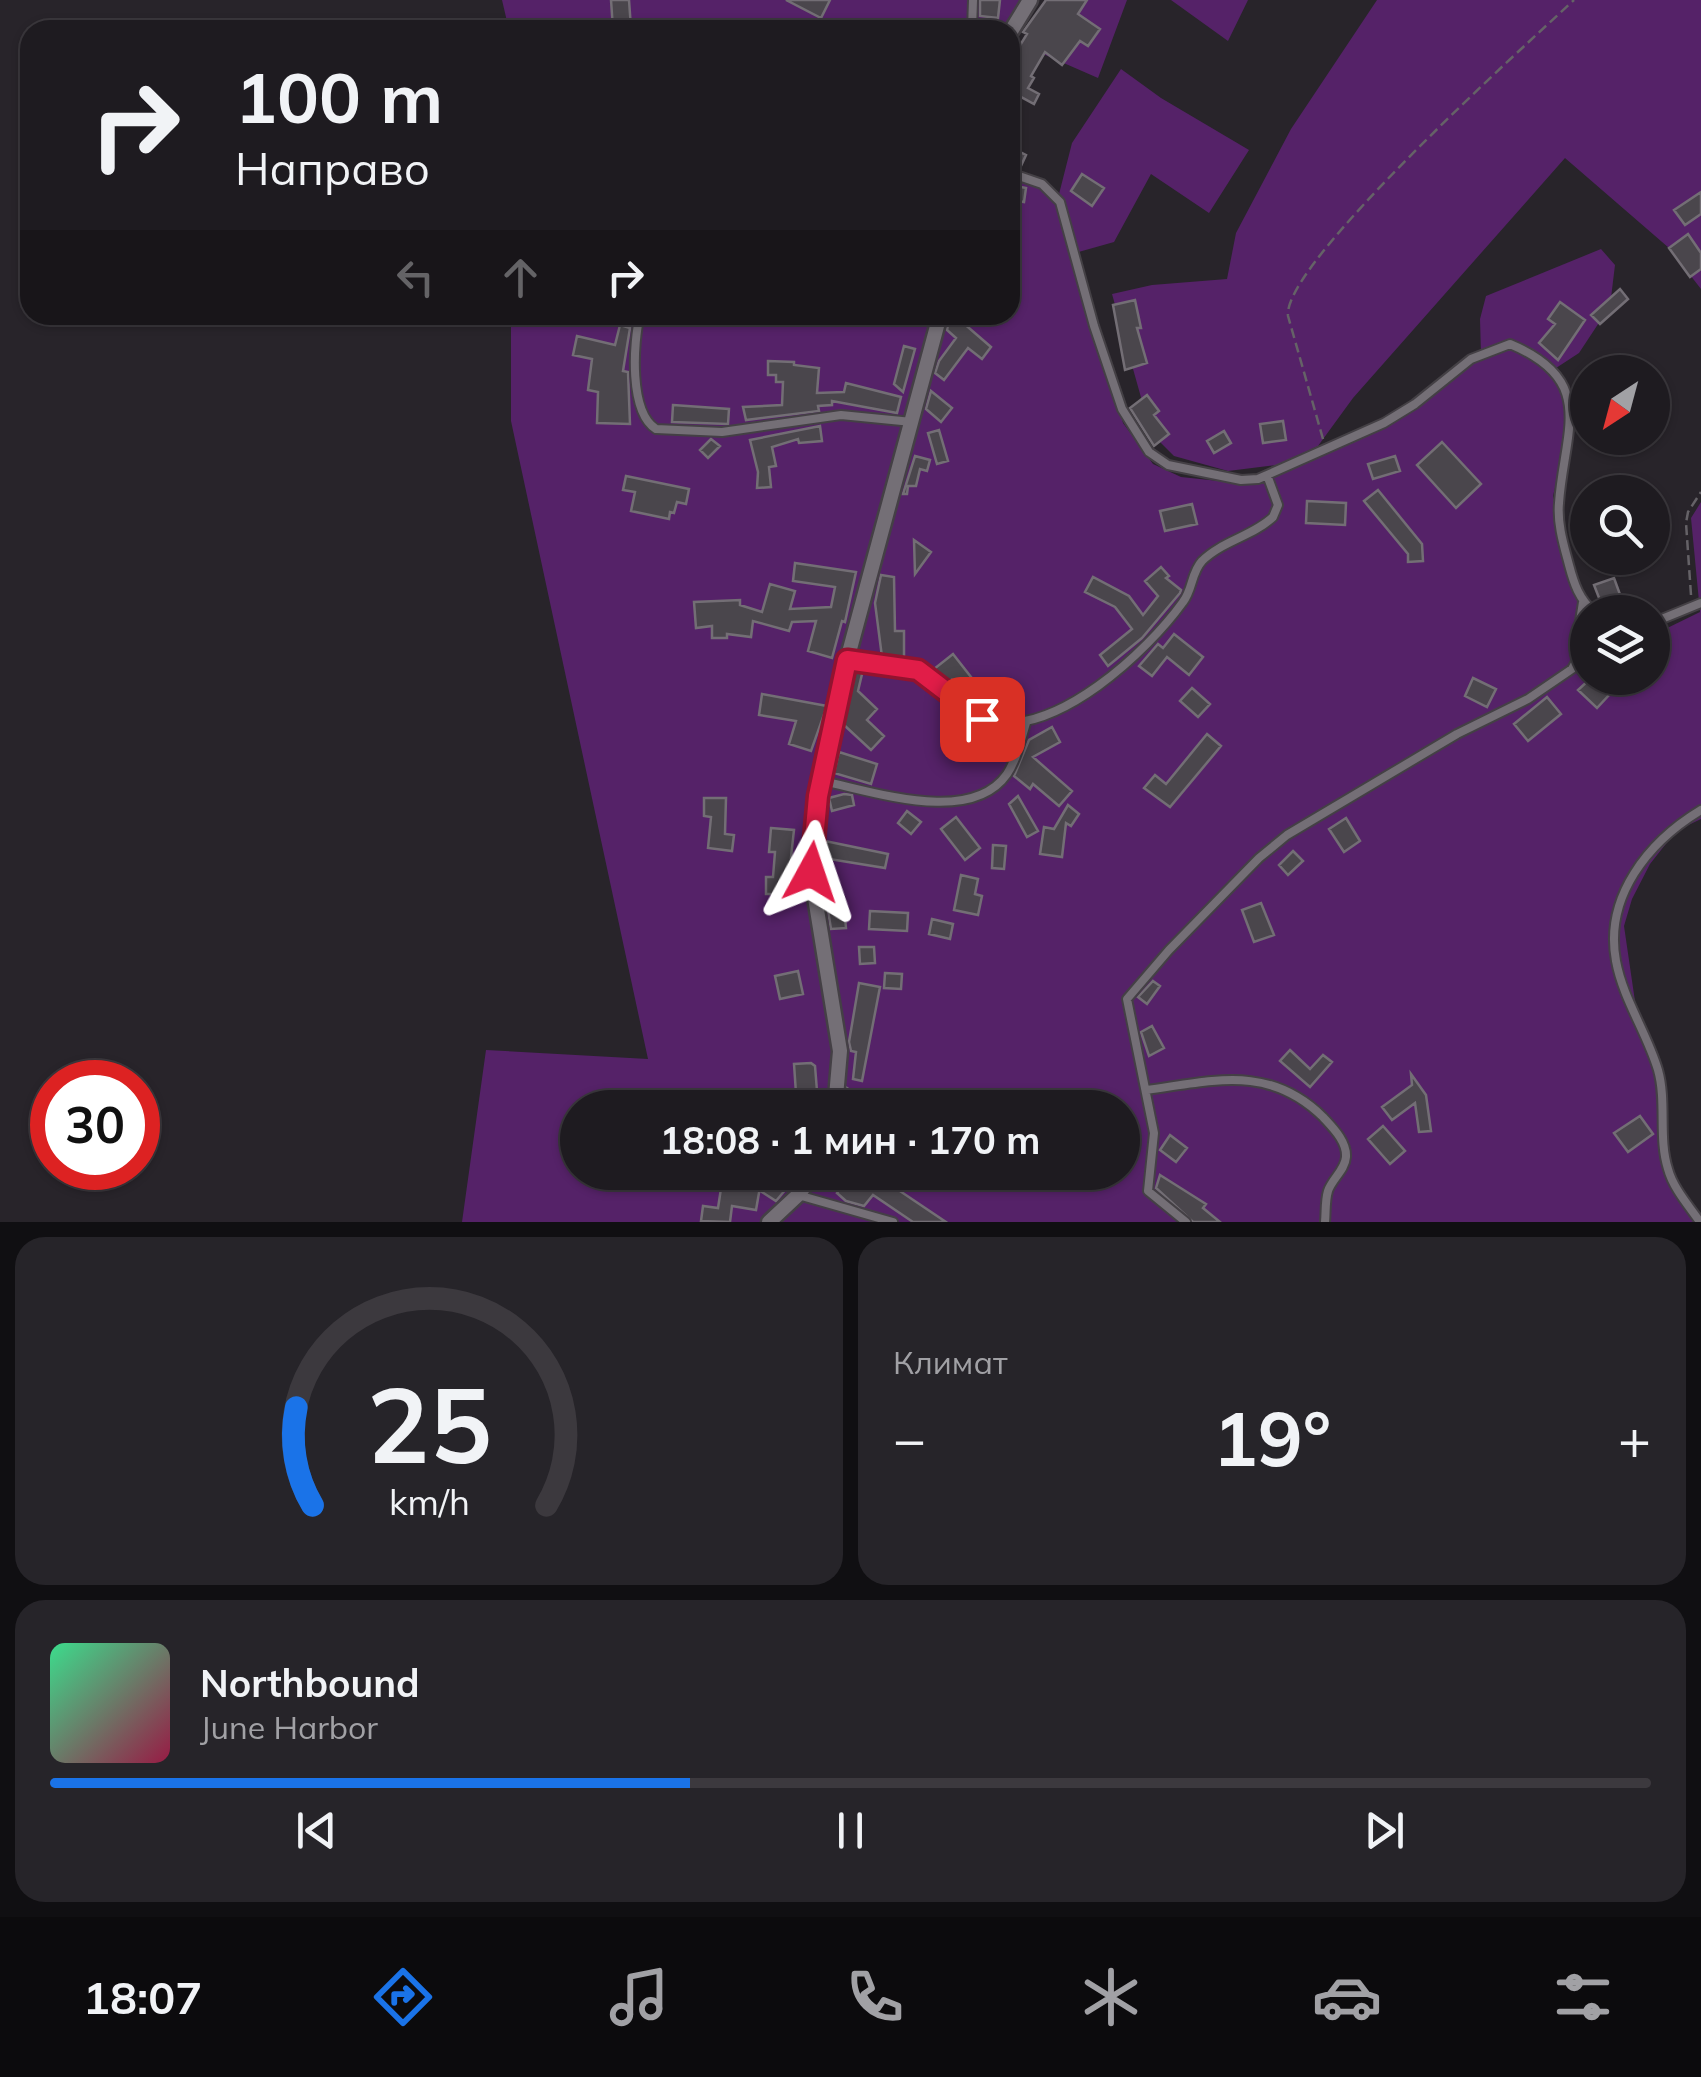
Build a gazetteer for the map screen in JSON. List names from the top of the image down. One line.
{"north":"bottom left","page":{"turn":["100 m","Направо"],"limit":"30","trip":"18:08 · 1 мин · 170 m","tile":"Климат","heat":["−","19°","+"],"song":["Northbound","June Harbor"],"tabs":"18:07","gauge":["25","km/h"]}}
